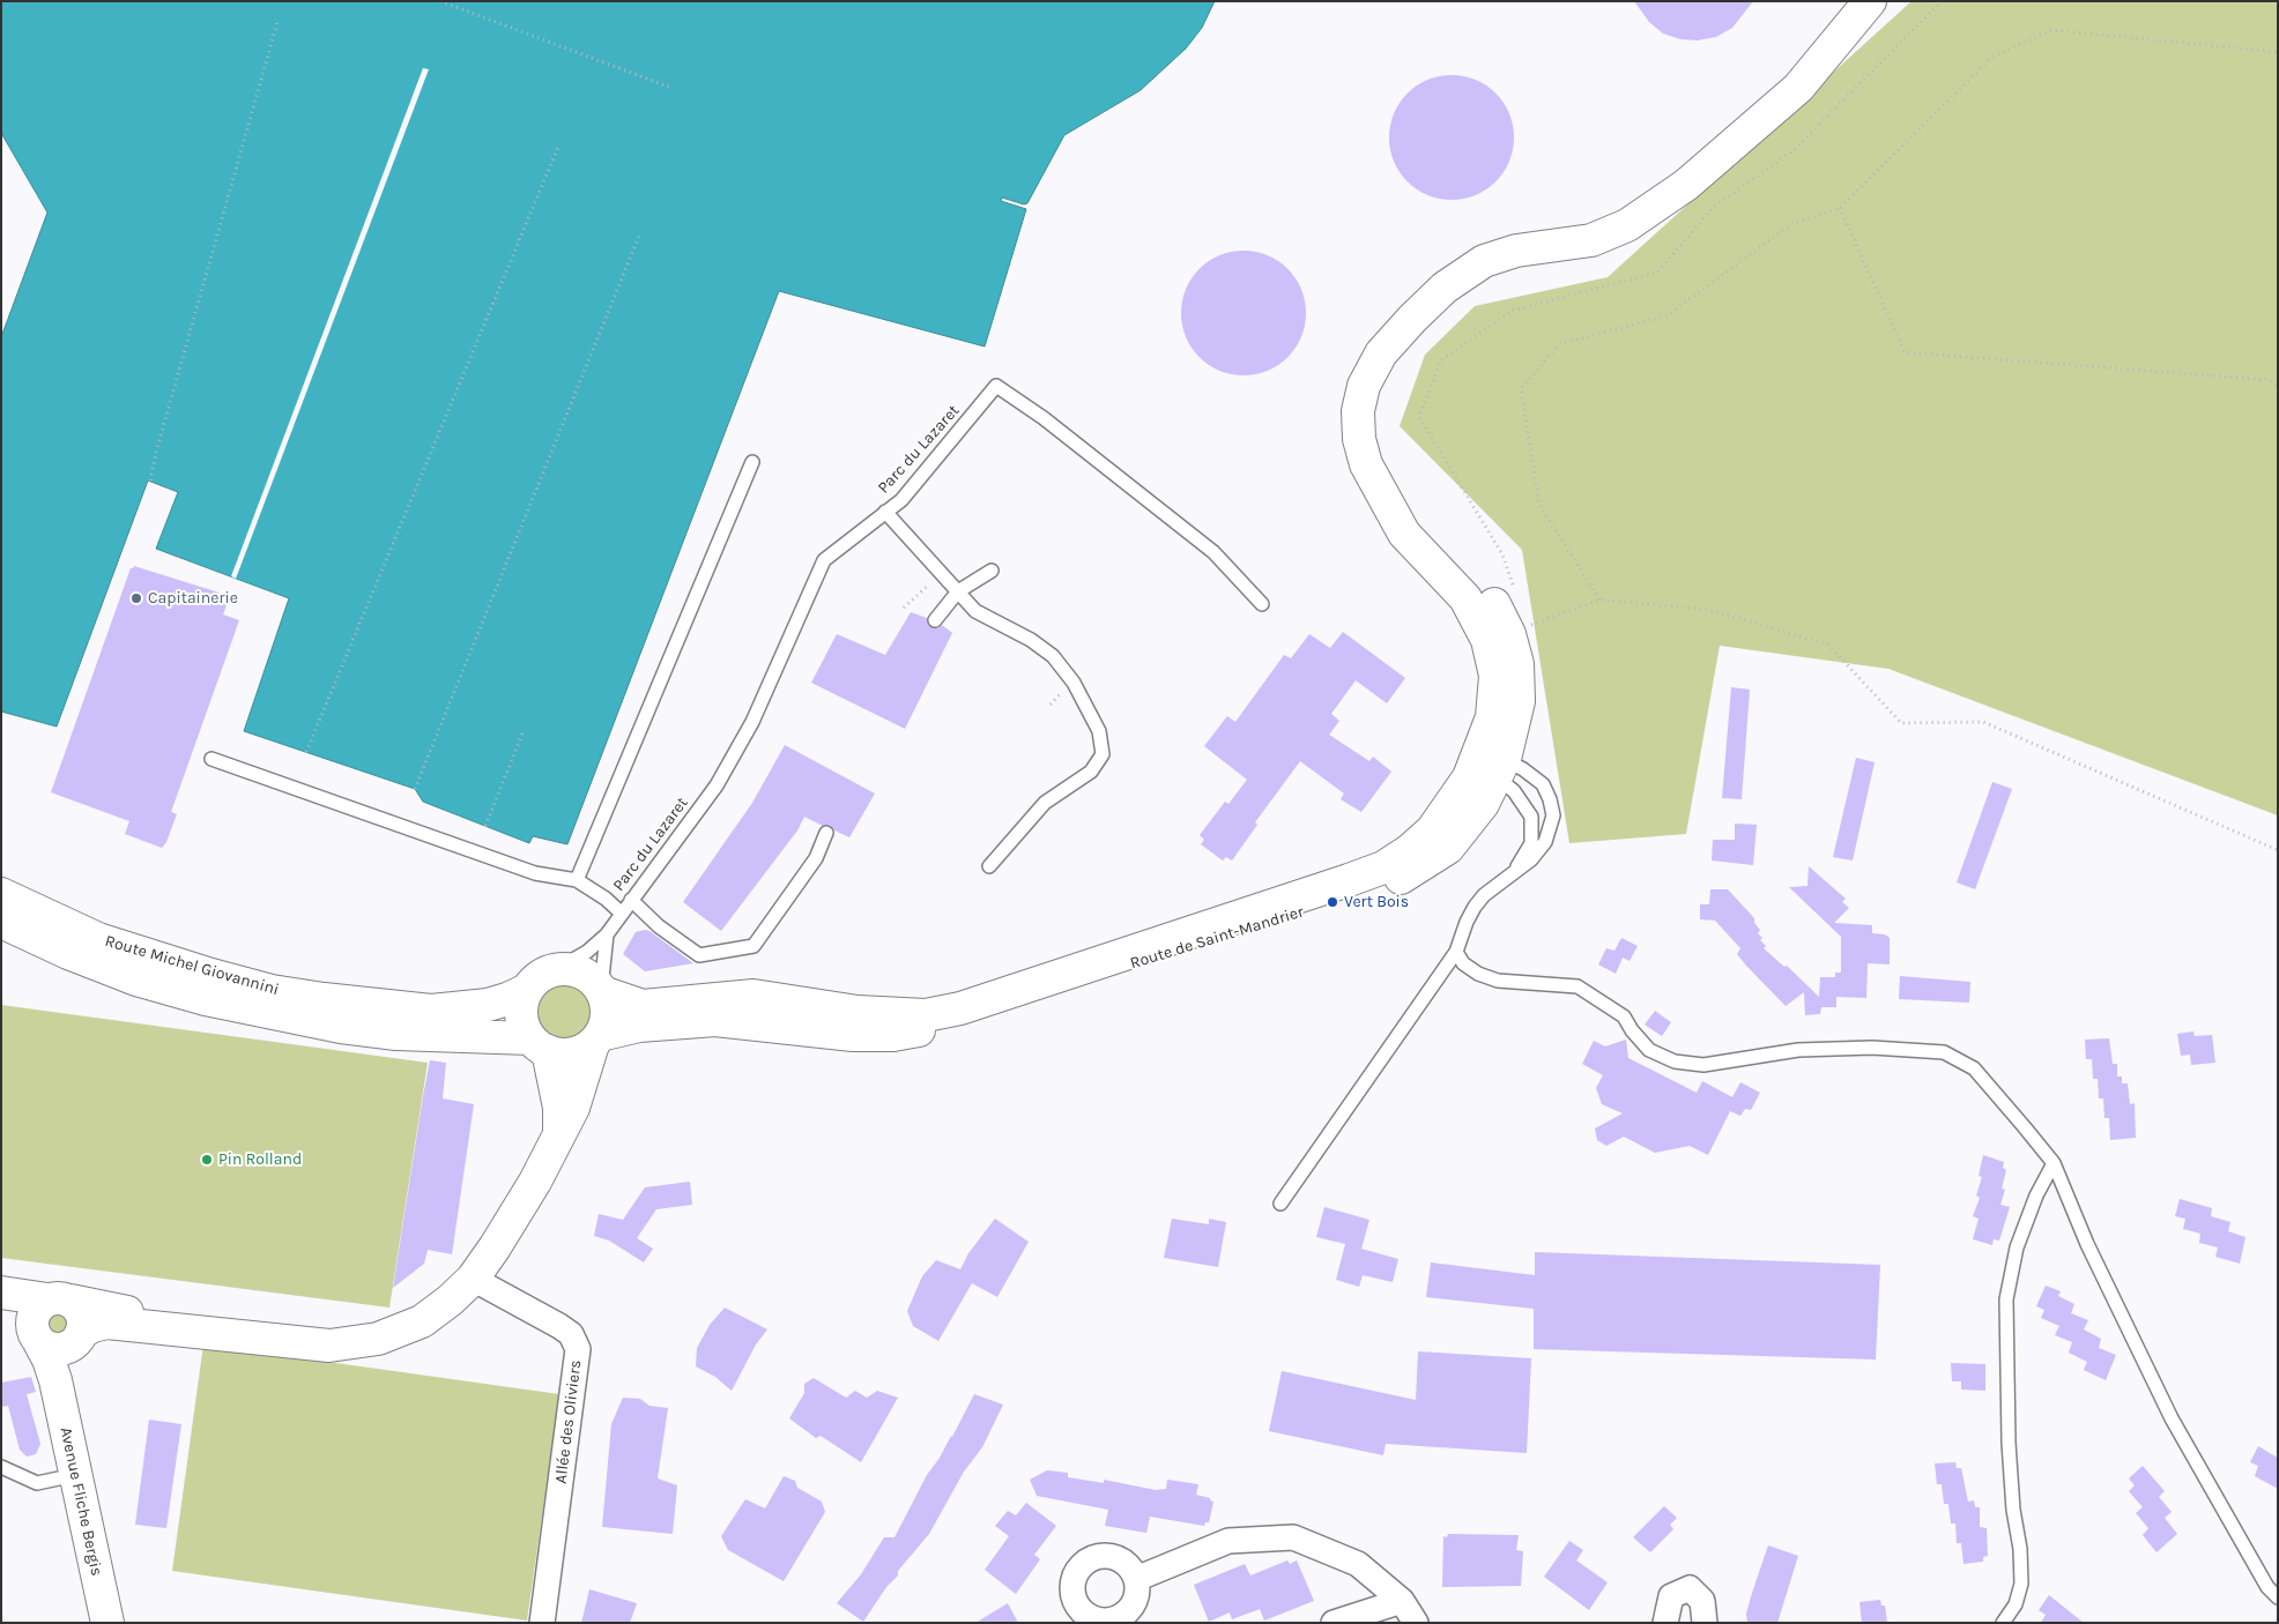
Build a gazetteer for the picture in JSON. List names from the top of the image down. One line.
{"streets":{"main road":["Route de Saint-Mandrier","Route Michel Giovannini","Avenue Fliche Bergis"],"street":["Allée des Oliviers"],"lane":["Parc du Lazaret"]},"crossings":[["Parc du Lazaret","Route de Saint-Mandrier"],["Parc du Lazaret","Route Michel Giovannini"],["Route de Saint-Mandrier","Route Michel Giovannini"]],"places":["Capitainerie","Vert Bois","Pin Rolland"]}
